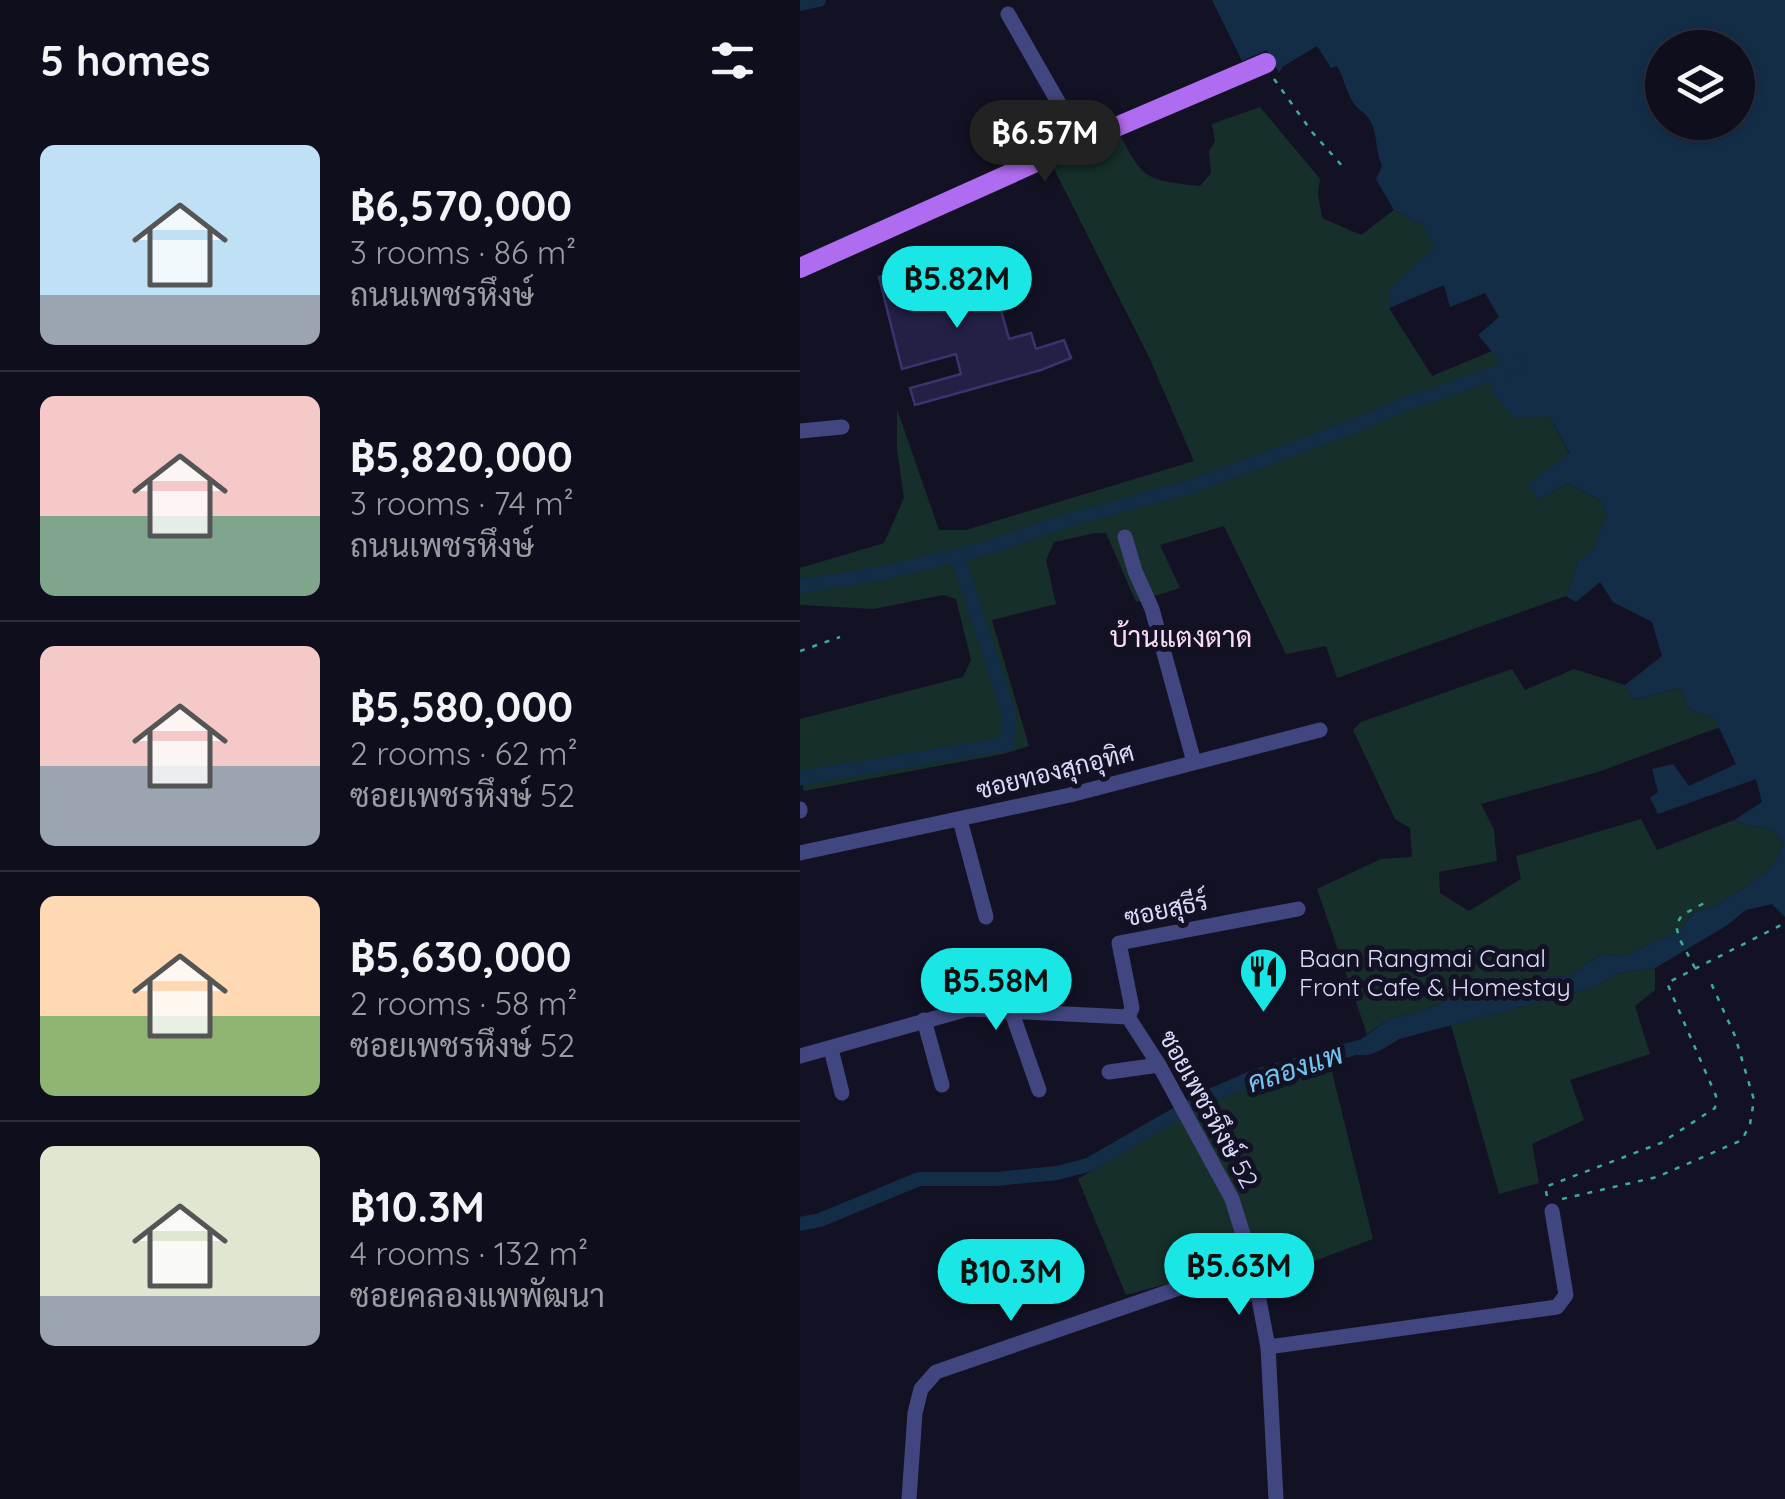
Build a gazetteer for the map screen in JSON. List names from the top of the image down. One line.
{"streets":{"street":["ซอยทองสุกอุทิศ","ซอยสุธีร์","ซอยเพชรหึงษ์ 52"]},"crossings":[["ซอยสุธีร์","ซอยเพชรหึงษ์ 52"]],"districts":["บ้านแตงตาด"],"water":["คลองแพ"],"places":{"restaurant":["Baan Rangmai Canal Front Cafe & Homestay"]},"page":{"heading":"5 homes","price":["฿6.57M","฿5.82M","฿5.58M","฿5.63M","฿10.3M"],"list":[{"name":"฿6,570,000","note":"3 rooms · 86 m² · ถนนเพชรหึงษ์"},{"name":"฿5,820,000","note":"3 rooms · 74 m² · ถนนเพชรหึงษ์"},{"name":"฿5,580,000","note":"2 rooms · 62 m² · ซอยเพชรหึงษ์ 52"},{"name":"฿5,630,000","note":"2 rooms · 58 m² · ซอยเพชรหึงษ์ 52"},{"name":"฿10.3M","note":"4 rooms · 132 m² · ซอยคลองแพพัฒนา"}]}}
